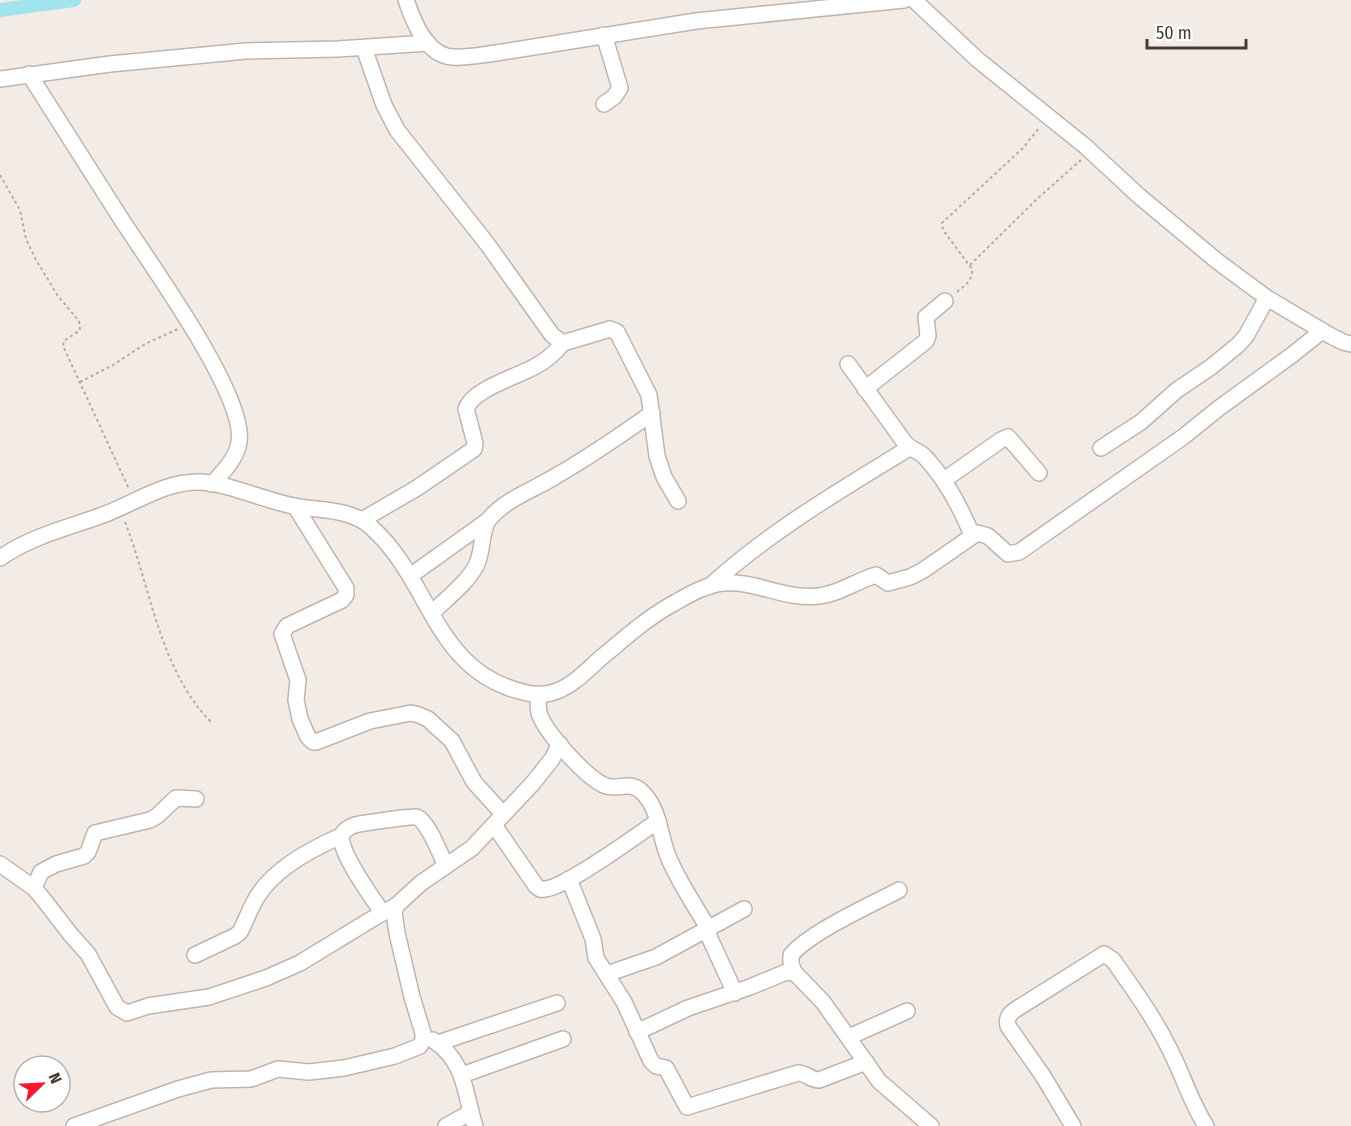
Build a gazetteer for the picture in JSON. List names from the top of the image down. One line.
{"scale_bar":"50 m","north":"top right"}
